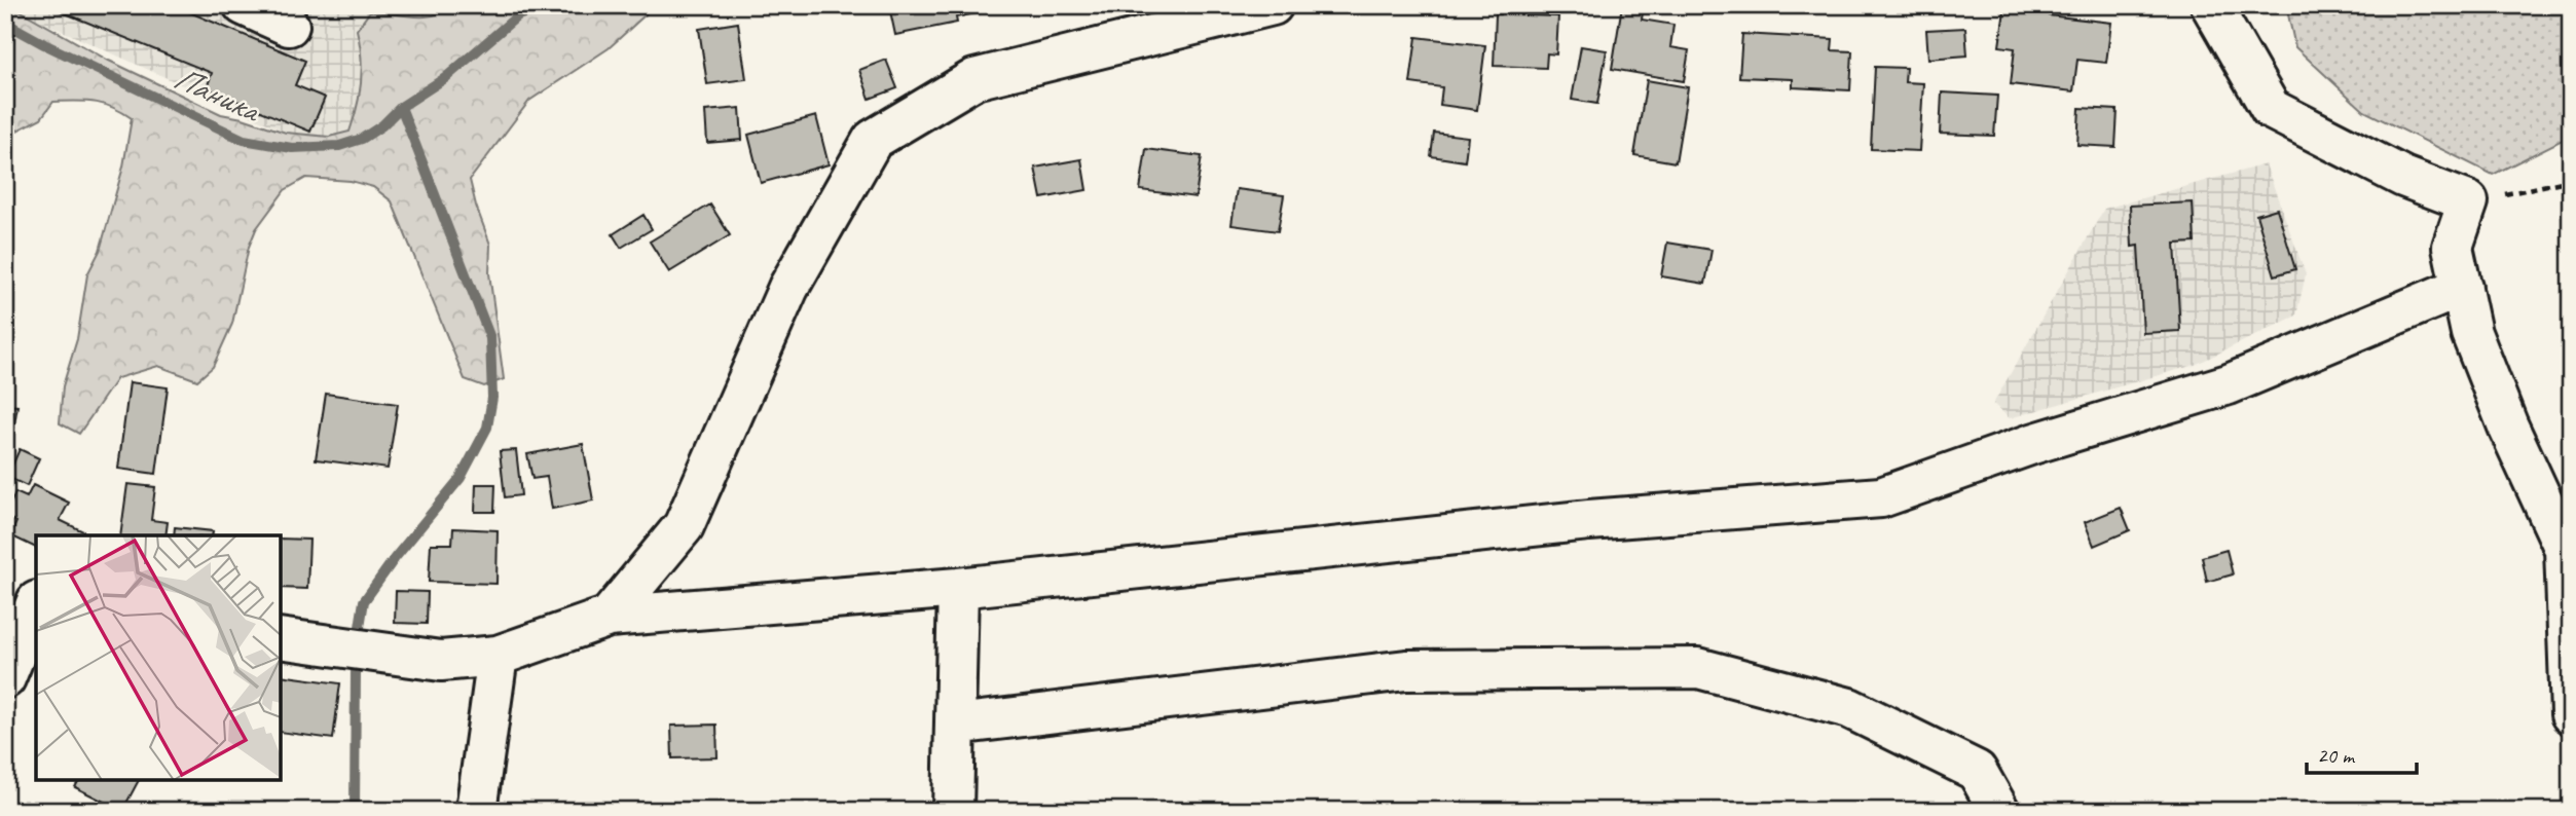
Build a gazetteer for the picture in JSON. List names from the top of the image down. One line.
{"water":["Паника"],"scale_bar":"20 m"}
